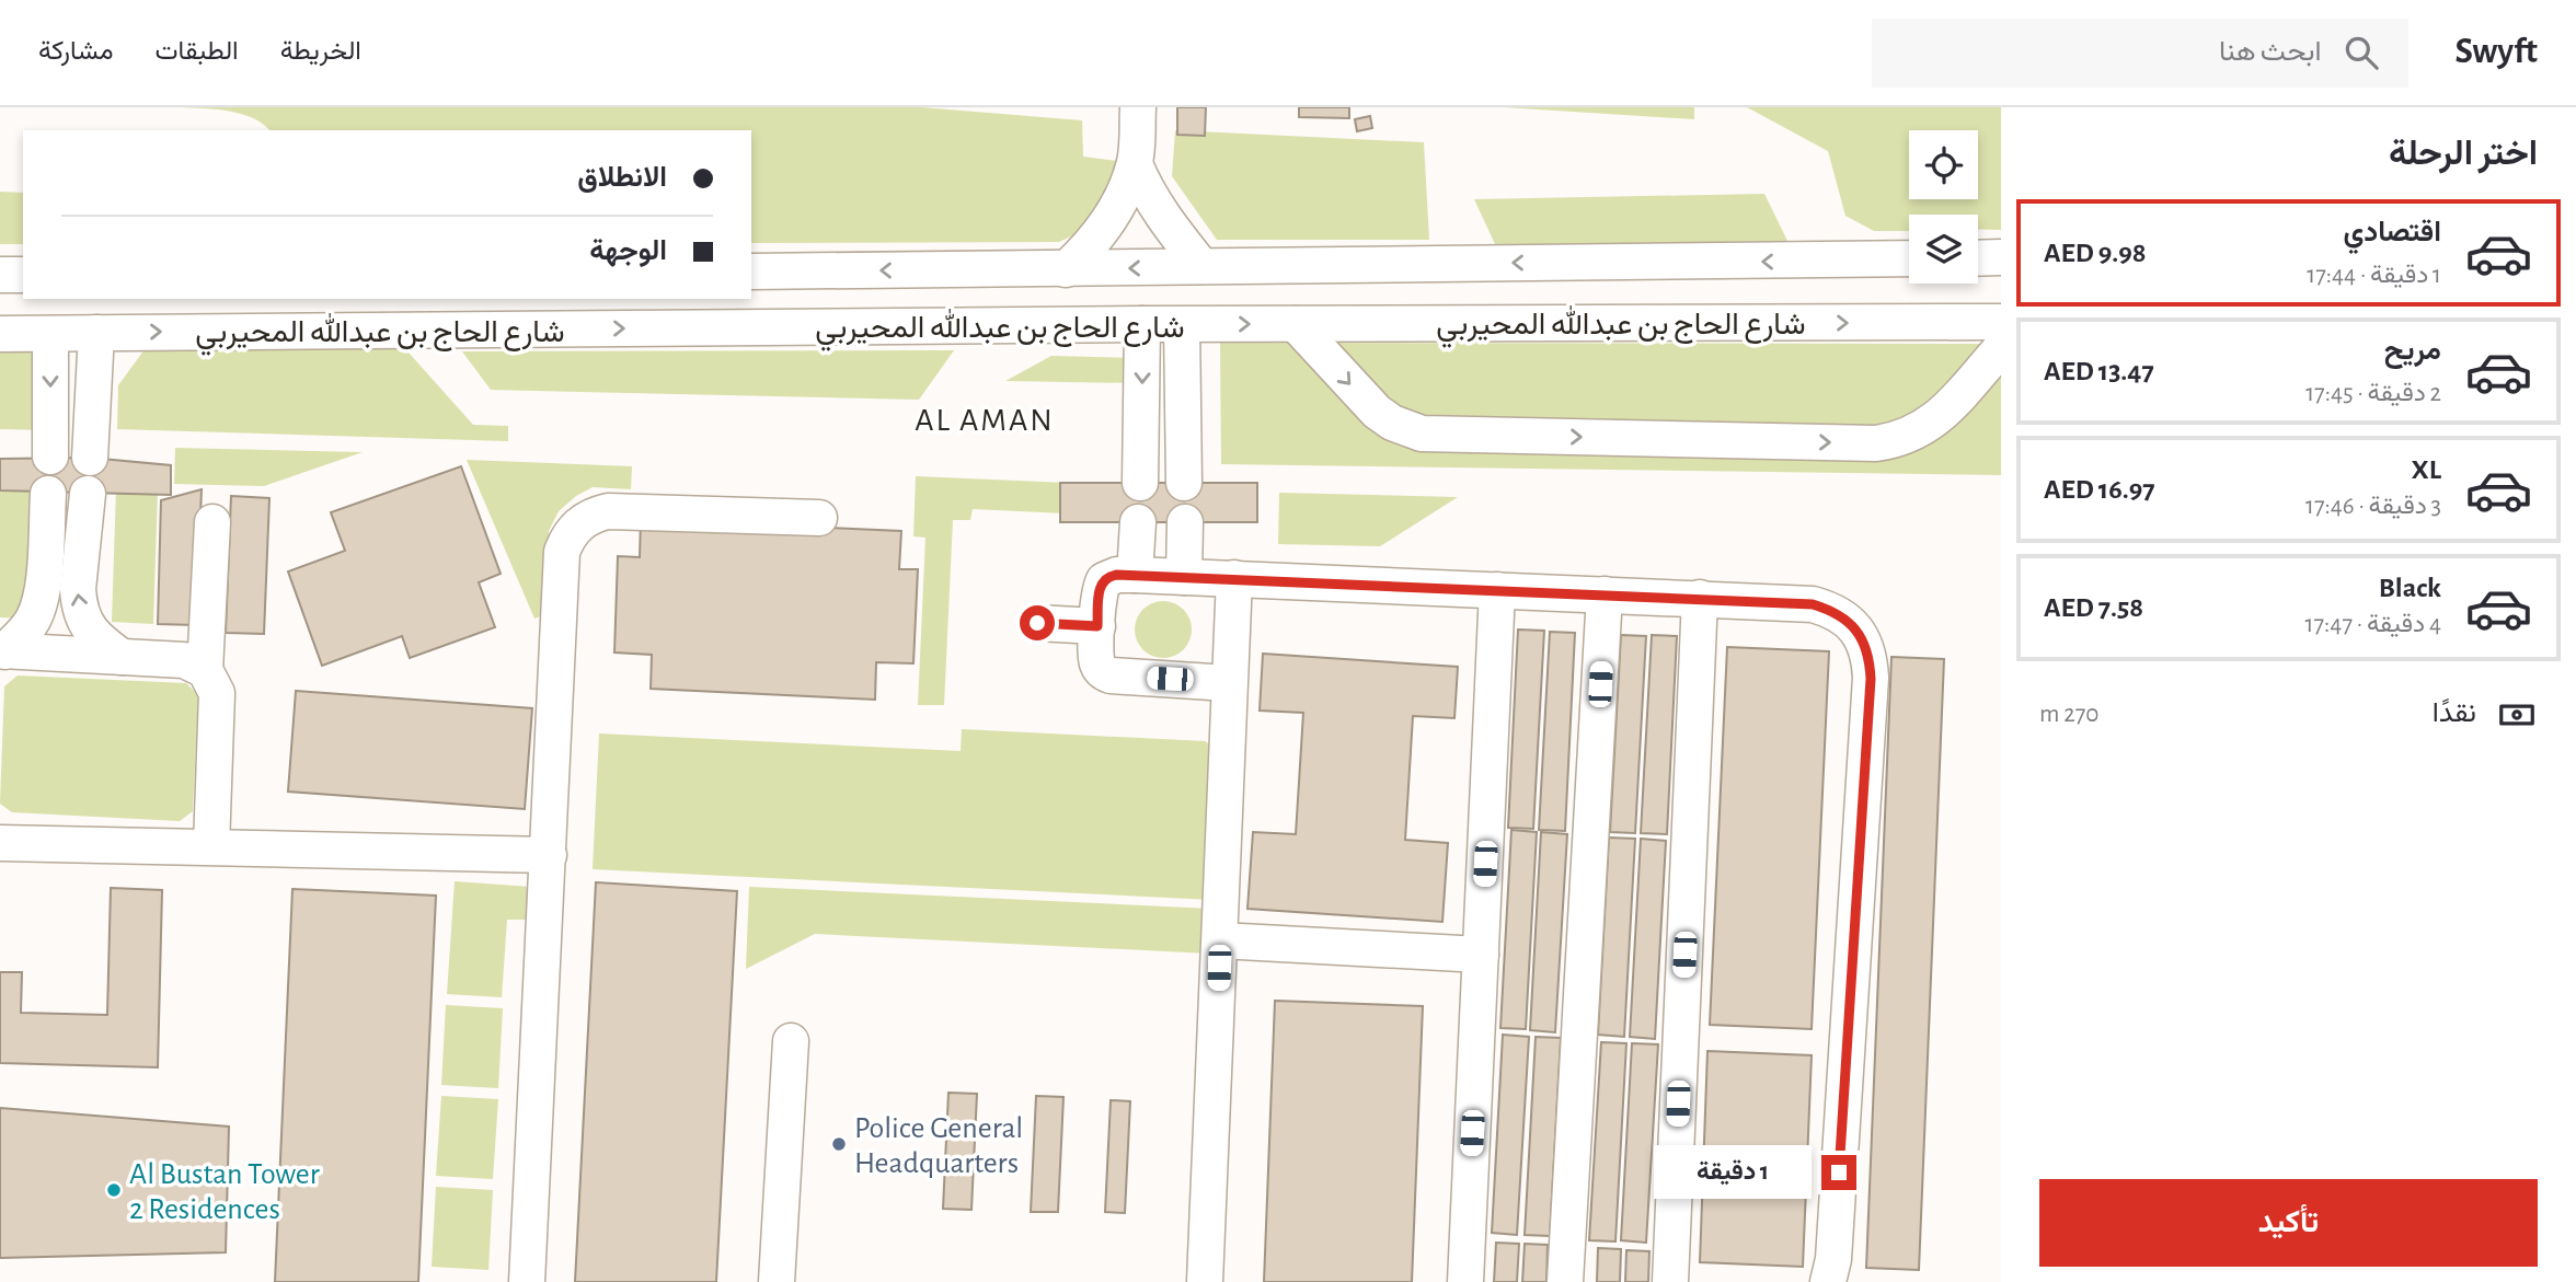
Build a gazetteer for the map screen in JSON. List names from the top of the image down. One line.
{"streets":{"street":["شارع الحاج بن عبدالله المحيربي"]},"districts":["AL AMAN"],"places":["Police General Headquarters","Al Bustan Tower 2 Residences"],"page":{"header":"Swyft","search":"ابحث هنا","nav":["الخريطة","الطبقات","مشاركة"],"heading":"اختر الرحلة","banner":["الانطلاق","الوجهة"],"list":[{"name":"اقتصادي","note":"1 دقيقة · 17:44","value":"AED 9.98"},{"name":"مريح","note":"2 دقيقة · 17:45","value":"AED 13.47"},{"name":"XL","note":"3 دقيقة · 17:46","value":"AED 16.97"},{"name":"Black","note":"4 دقيقة · 17:47","value":"AED 7.58"}],"pay":["نقدًا","270 m"],"bubble":"1 دقيقة","buttons":"تأكيد"}}
